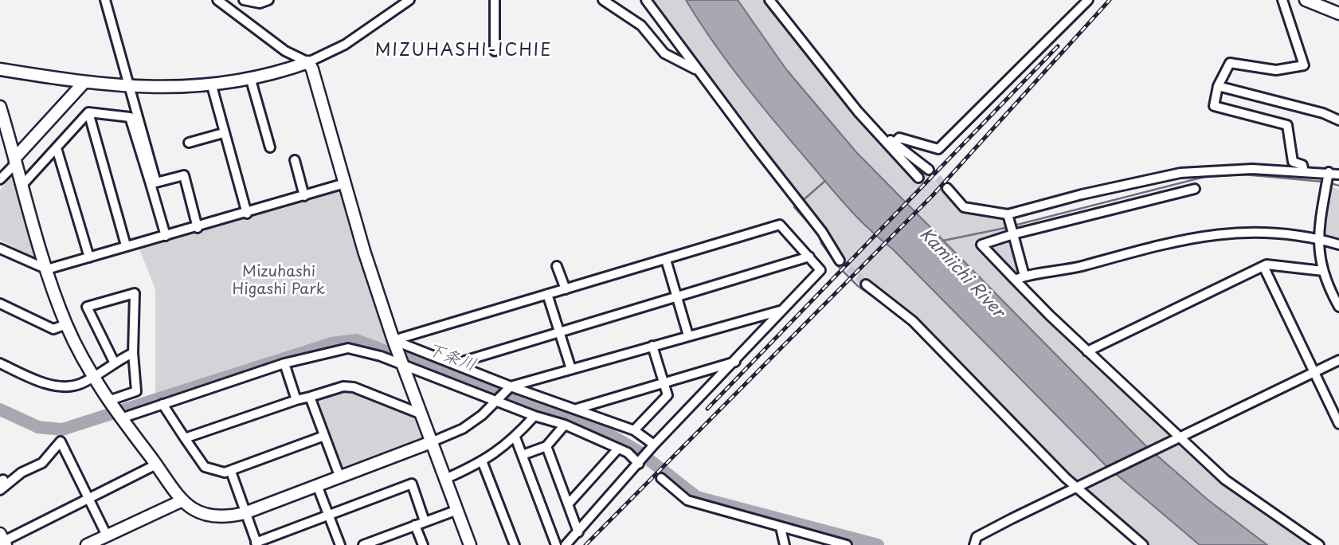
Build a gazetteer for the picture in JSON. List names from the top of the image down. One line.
{"districts":["MIZUHASHI-ICHIE"],"water":["Kamiichi River","下条川"],"parks":["Mizuhashi Higashi Park"]}
